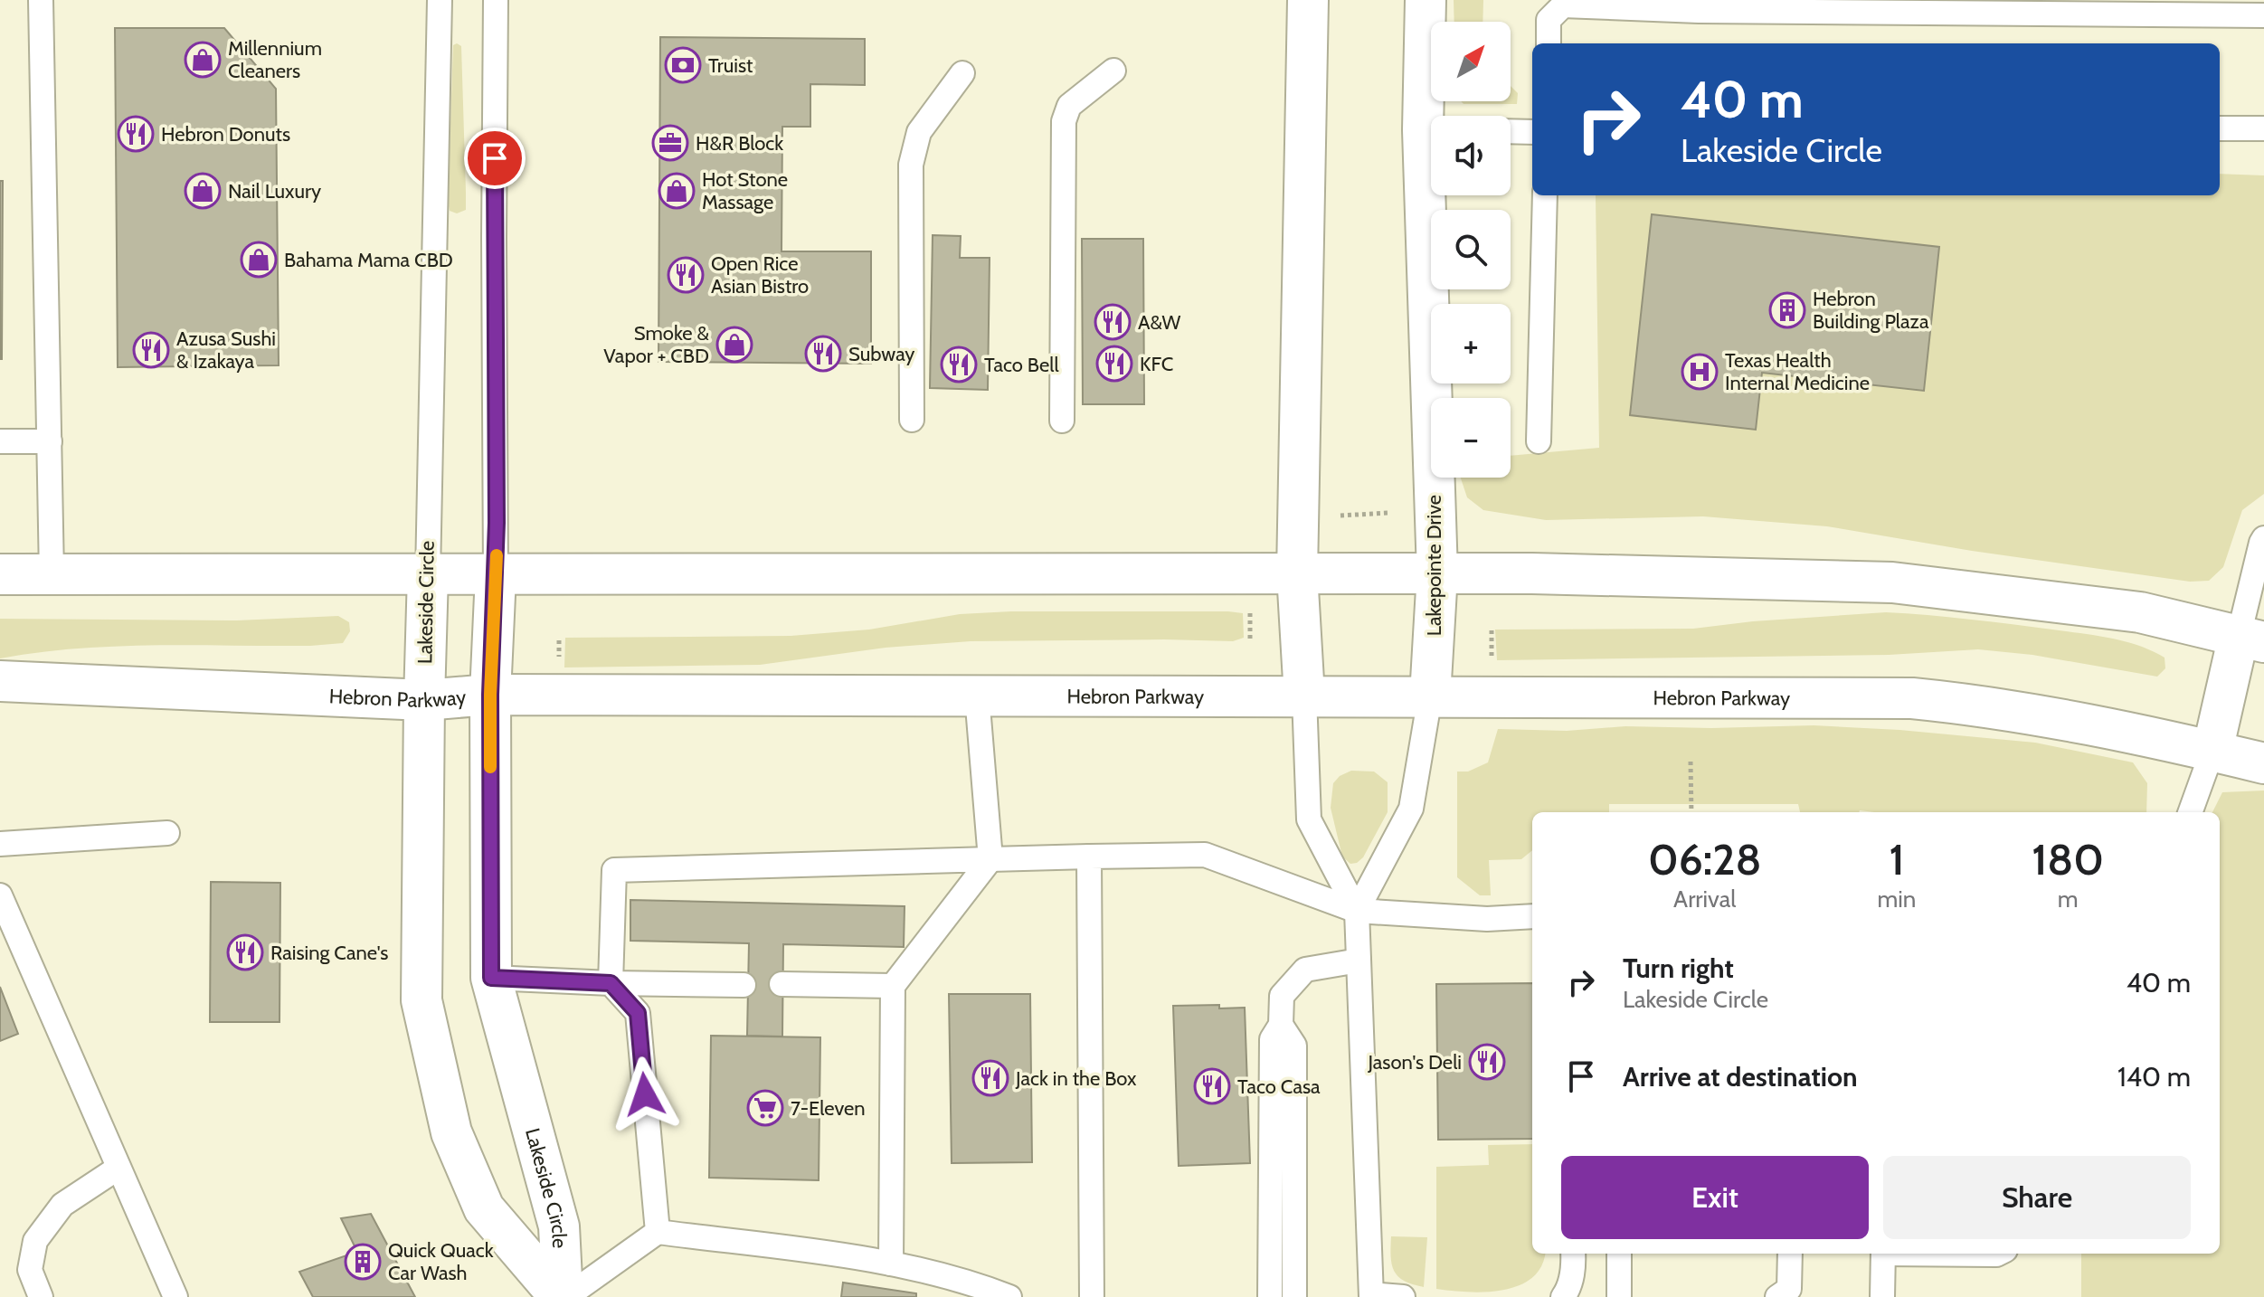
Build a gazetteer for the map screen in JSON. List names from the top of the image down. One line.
{"streets":{"main road":["Lakepointe Drive","Lakeside Circle","Hebron Parkway"]},"crossings":[["Lakepointe Drive","Hebron Parkway"],["Lakeside Circle","Hebron Parkway"]],"places":{"shop":["Millennium Cleaners","Nail Luxury","Hot Stone Massage","Bahama Mama CBD","Smoke & Vapor + CBD"],"bank":["Truist"],"restaurant":["Hebron Donuts","Open Rice Asian Bistro","A&W","Azusa Sushi & Izakaya","Subway","KFC","Taco Bell","Raising Cane's","Jason's Deli","Jack in the Box","Taco Casa"],"office":["H&R Block"],"building":["Hebron Building Plaza","Quick Quack Car Wash"],"hospital":["Texas Health Internal Medicine"],"supermarket":["7-Eleven"]},"north":"top right","page":{"map_buttons":["+","−"],"turn":["40 m","Lakeside Circle"],"eta":["06:28","Arrival","1","min","180","m"],"list":[{"name":"Turn right","note":"Lakeside Circle","value":"40 m"},{"name":"Arrive at destination","value":"140 m"}],"buttons":["Exit","Share"]}}
